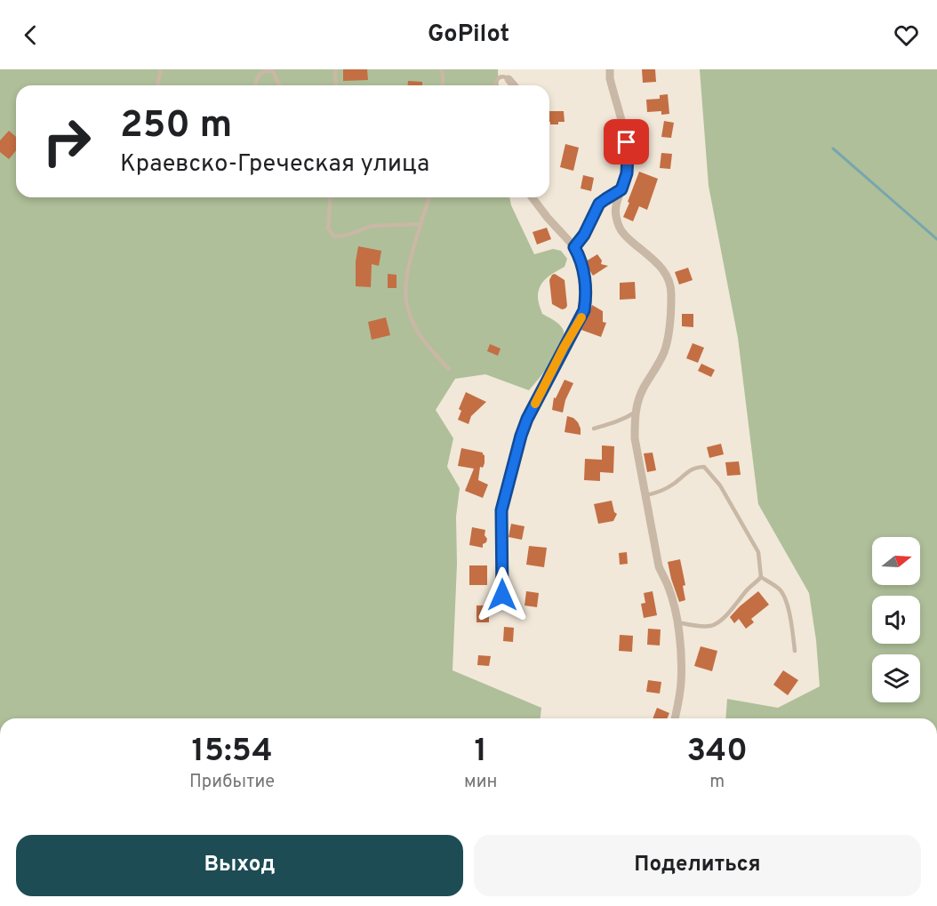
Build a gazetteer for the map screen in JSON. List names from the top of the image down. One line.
{"north":"right","page":{"header":"GoPilot","turn":["250 m","Краевско-Греческая улица"],"eta":["15:54","Прибытие","1","мин","340","m"],"buttons":["Выход","Поделиться"]}}
